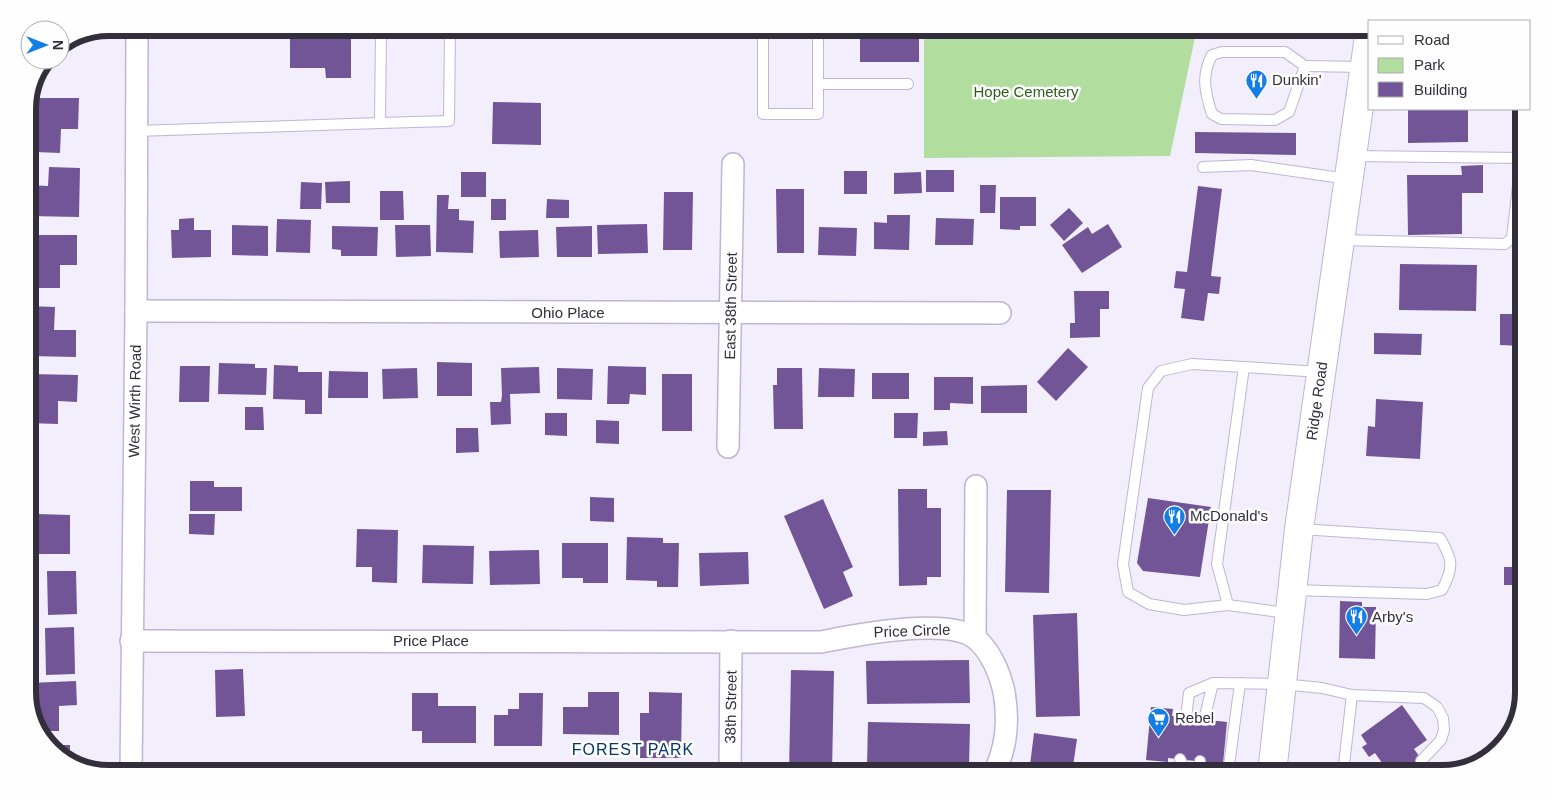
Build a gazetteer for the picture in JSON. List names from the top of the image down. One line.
{"streets":{"main road":["Ridge Road"],"street":["East 38th Street","Ohio Place","West Wirth Road","Price Circle","Price Place","38th Street"]},"crossings":[["East 38th Street","Ohio Place"],["Ohio Place","West Wirth Road"],["West Wirth Road","Price Place"],["Price Circle","Price Place"],["Price Circle","38th Street"],["Price Place","38th Street"]],"districts":["FOREST PARK"],"parks":["Hope Cemetery"],"places":{"restaurant":["Dunkin'","McDonald's","Arby's"],"supermarket":["Rebel"]},"legend":["Road","Park","Building"],"north":"right"}
